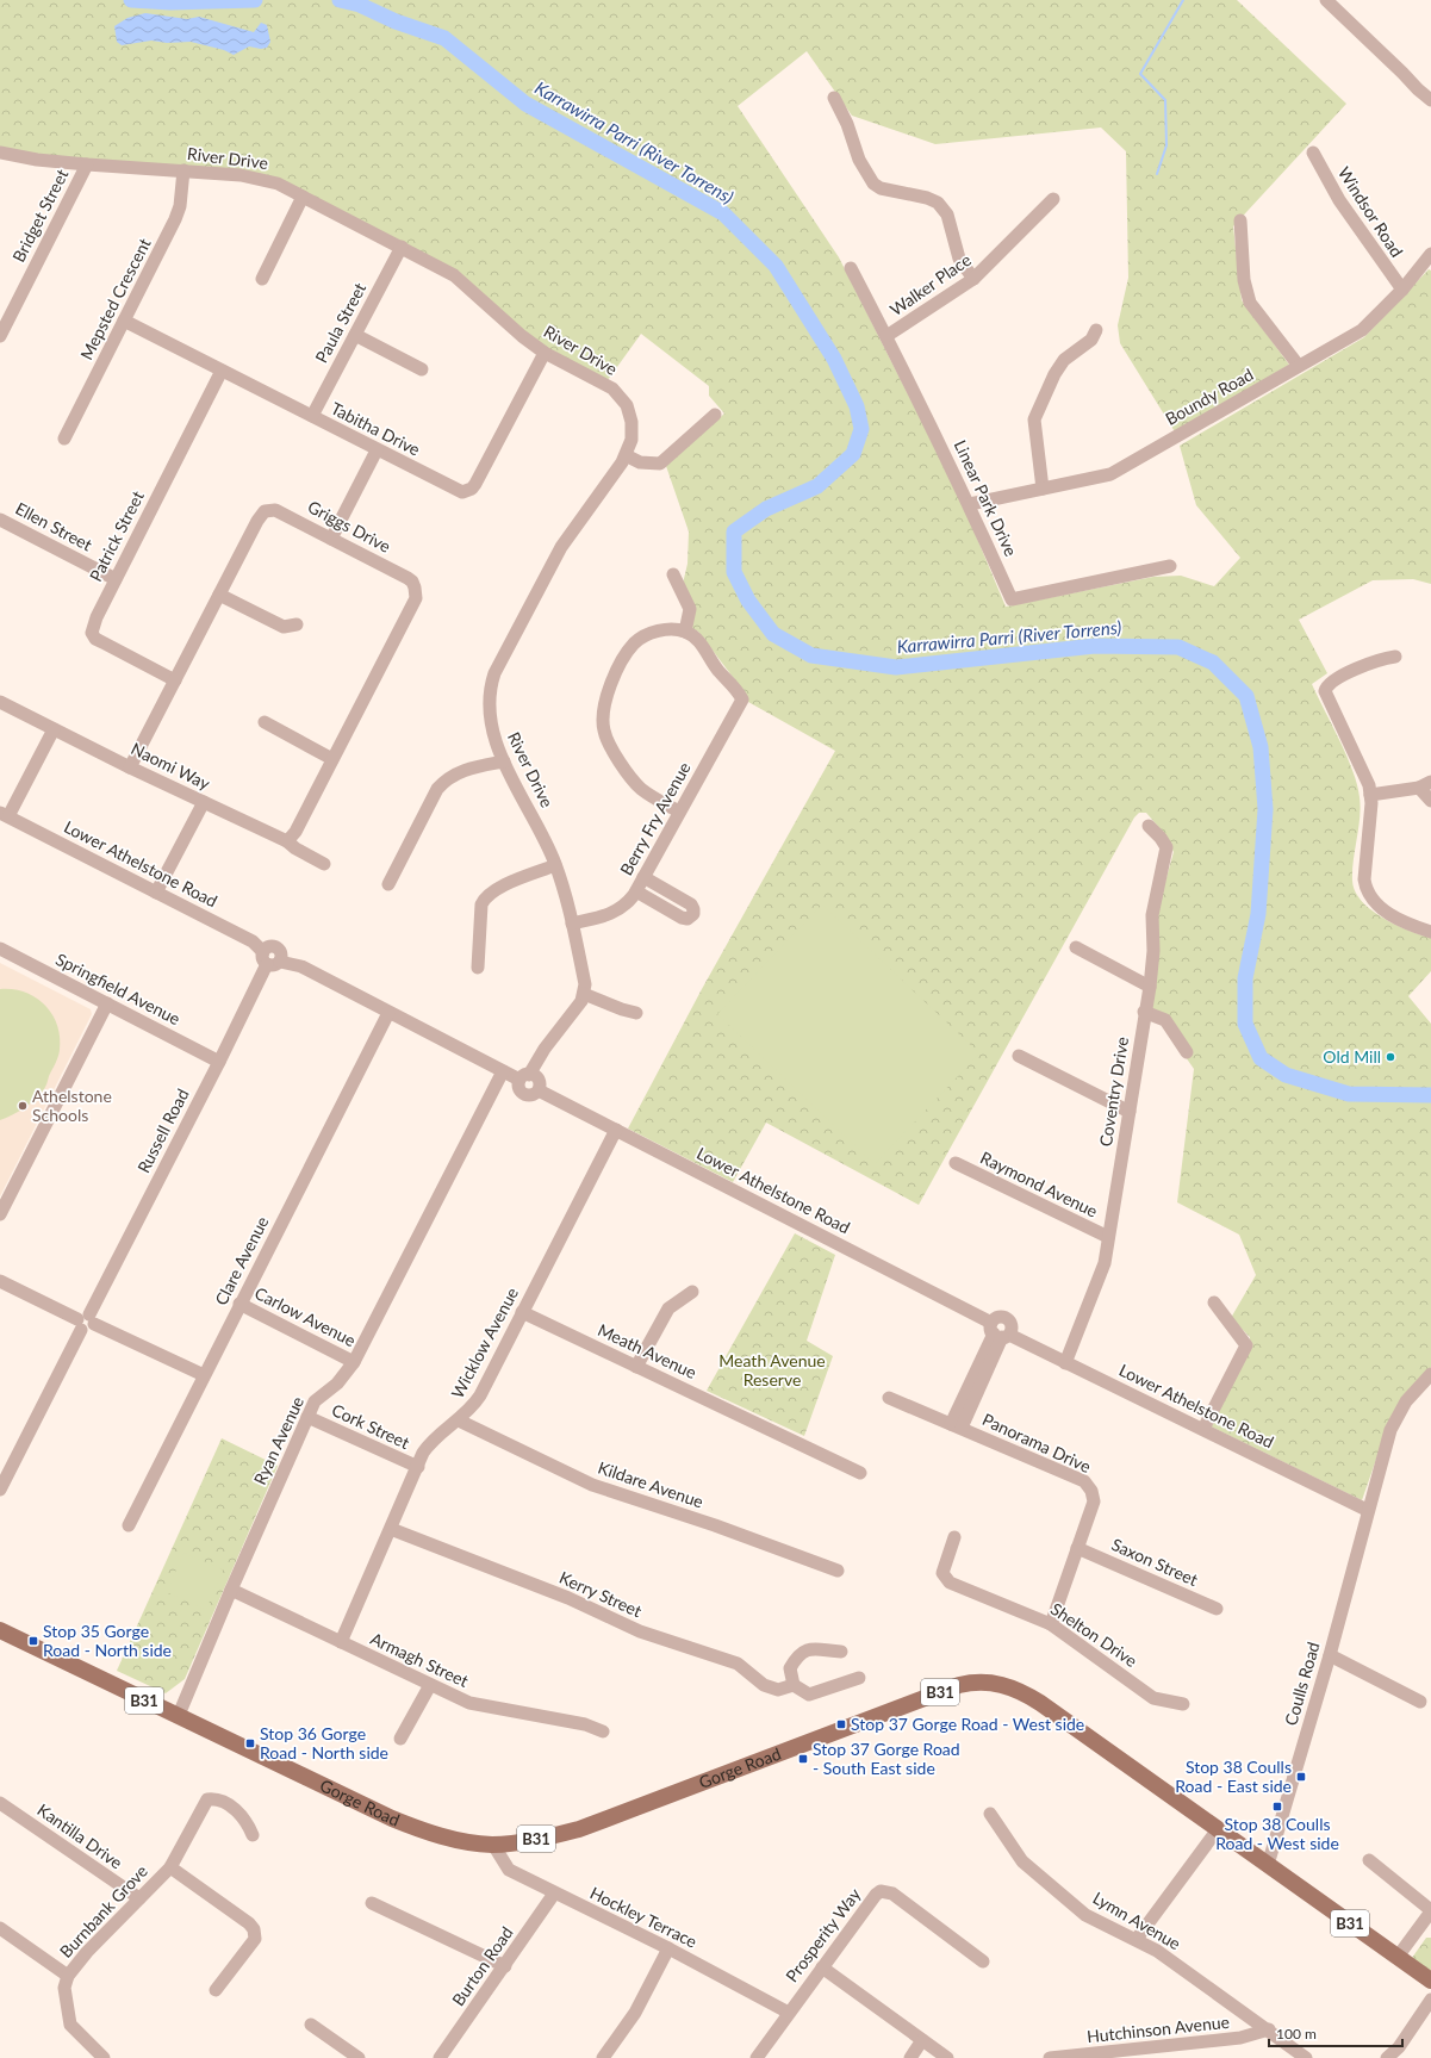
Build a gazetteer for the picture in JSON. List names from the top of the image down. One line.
{"streets":{"main road":["B31","Gorge Road"],"street":["River Drive","Windsor Road","Bridget Street","Walker Place","Mepsted Crescent","Paula Street","Boundy Road","Tabitha Drive","Linear Park Drive","Ellen Street","Griggs Drive","Patrick Street","Naomi Way","Berry Fry Avenue","Lower Athelstone Road","Springfield Avenue","Coventry Drive","Russell Road","Raymond Avenue","Clare Avenue","Carlow Avenue","Wicklow Avenue","Meath Avenue","Cork Street","Ryan Avenue","Panorama Drive","Kildare Avenue","Saxon Street","Kerry Street","Shelton Drive","Armagh Street","Coulls Road","Kantilla Drive","Burnbank Grove","Hockley Terrace","Lymn Avenue","Prosperity Way","Burton Road","Hutchinson Avenue"]},"crossings":[["River Drive","Bridget Street"],["River Drive","Mepsted Crescent"],["River Drive","Paula Street"],["River Drive","Tabitha Drive"],["River Drive","Berry Fry Avenue"],["Windsor Road","Boundy Road"],["Walker Place","Linear Park Drive"],["Mepsted Crescent","Tabitha Drive"],["Paula Street","Tabitha Drive"],["Boundy Road","Linear Park Drive"],["Tabitha Drive","Patrick Street"],["Ellen Street","Patrick Street"],["Griggs Drive","Patrick Street"],["Griggs Drive","Naomi Way"],["Lower Athelstone Road","Coventry Drive"],["Lower Athelstone Road","Russell Road"],["Lower Athelstone Road","Clare Avenue"],["Lower Athelstone Road","Wicklow Avenue"],["Lower Athelstone Road","Ryan Avenue"],["Lower Athelstone Road","Coulls Road"],["Springfield Avenue","Russell Road"],["Coventry Drive","Raymond Avenue"],["Clare Avenue","Carlow Avenue"],["Carlow Avenue","Ryan Avenue"],["Wicklow Avenue","Meath Avenue"],["Wicklow Avenue","Cork Street"],["Wicklow Avenue","Kildare Avenue"],["Wicklow Avenue","Kerry Street"],["Wicklow Avenue","Armagh Street"],["Cork Street","Ryan Avenue"],["Ryan Avenue","Armagh Street"],["Ryan Avenue","Gorge Road"],["Panorama Drive","Saxon Street"],["Panorama Drive","Shelton Drive"],["Coulls Road","Gorge Road"],["Gorge Road","Hockley Terrace"],["Kantilla Drive","Burnbank Grove"],["Hockley Terrace","Prosperity Way"],["Hockley Terrace","Burton Road"],["Lymn Avenue","Hutchinson Avenue"]],"water":["Karrawirra Parri (River Torrens)"],"parks":["Meath Avenue Reserve"],"places":{"other":["Old Mill","Athelstone Schools"],"transit":["Stop 35 Gorge Road - North side","Stop 37 Gorge Road - West side","Stop 36 Gorge Road - North side","Stop 37 Gorge Road - South East side","Stop 38 Coulls Road - East side","Stop 38 Coulls Road - West side"]},"scale_bar":"100 m"}
